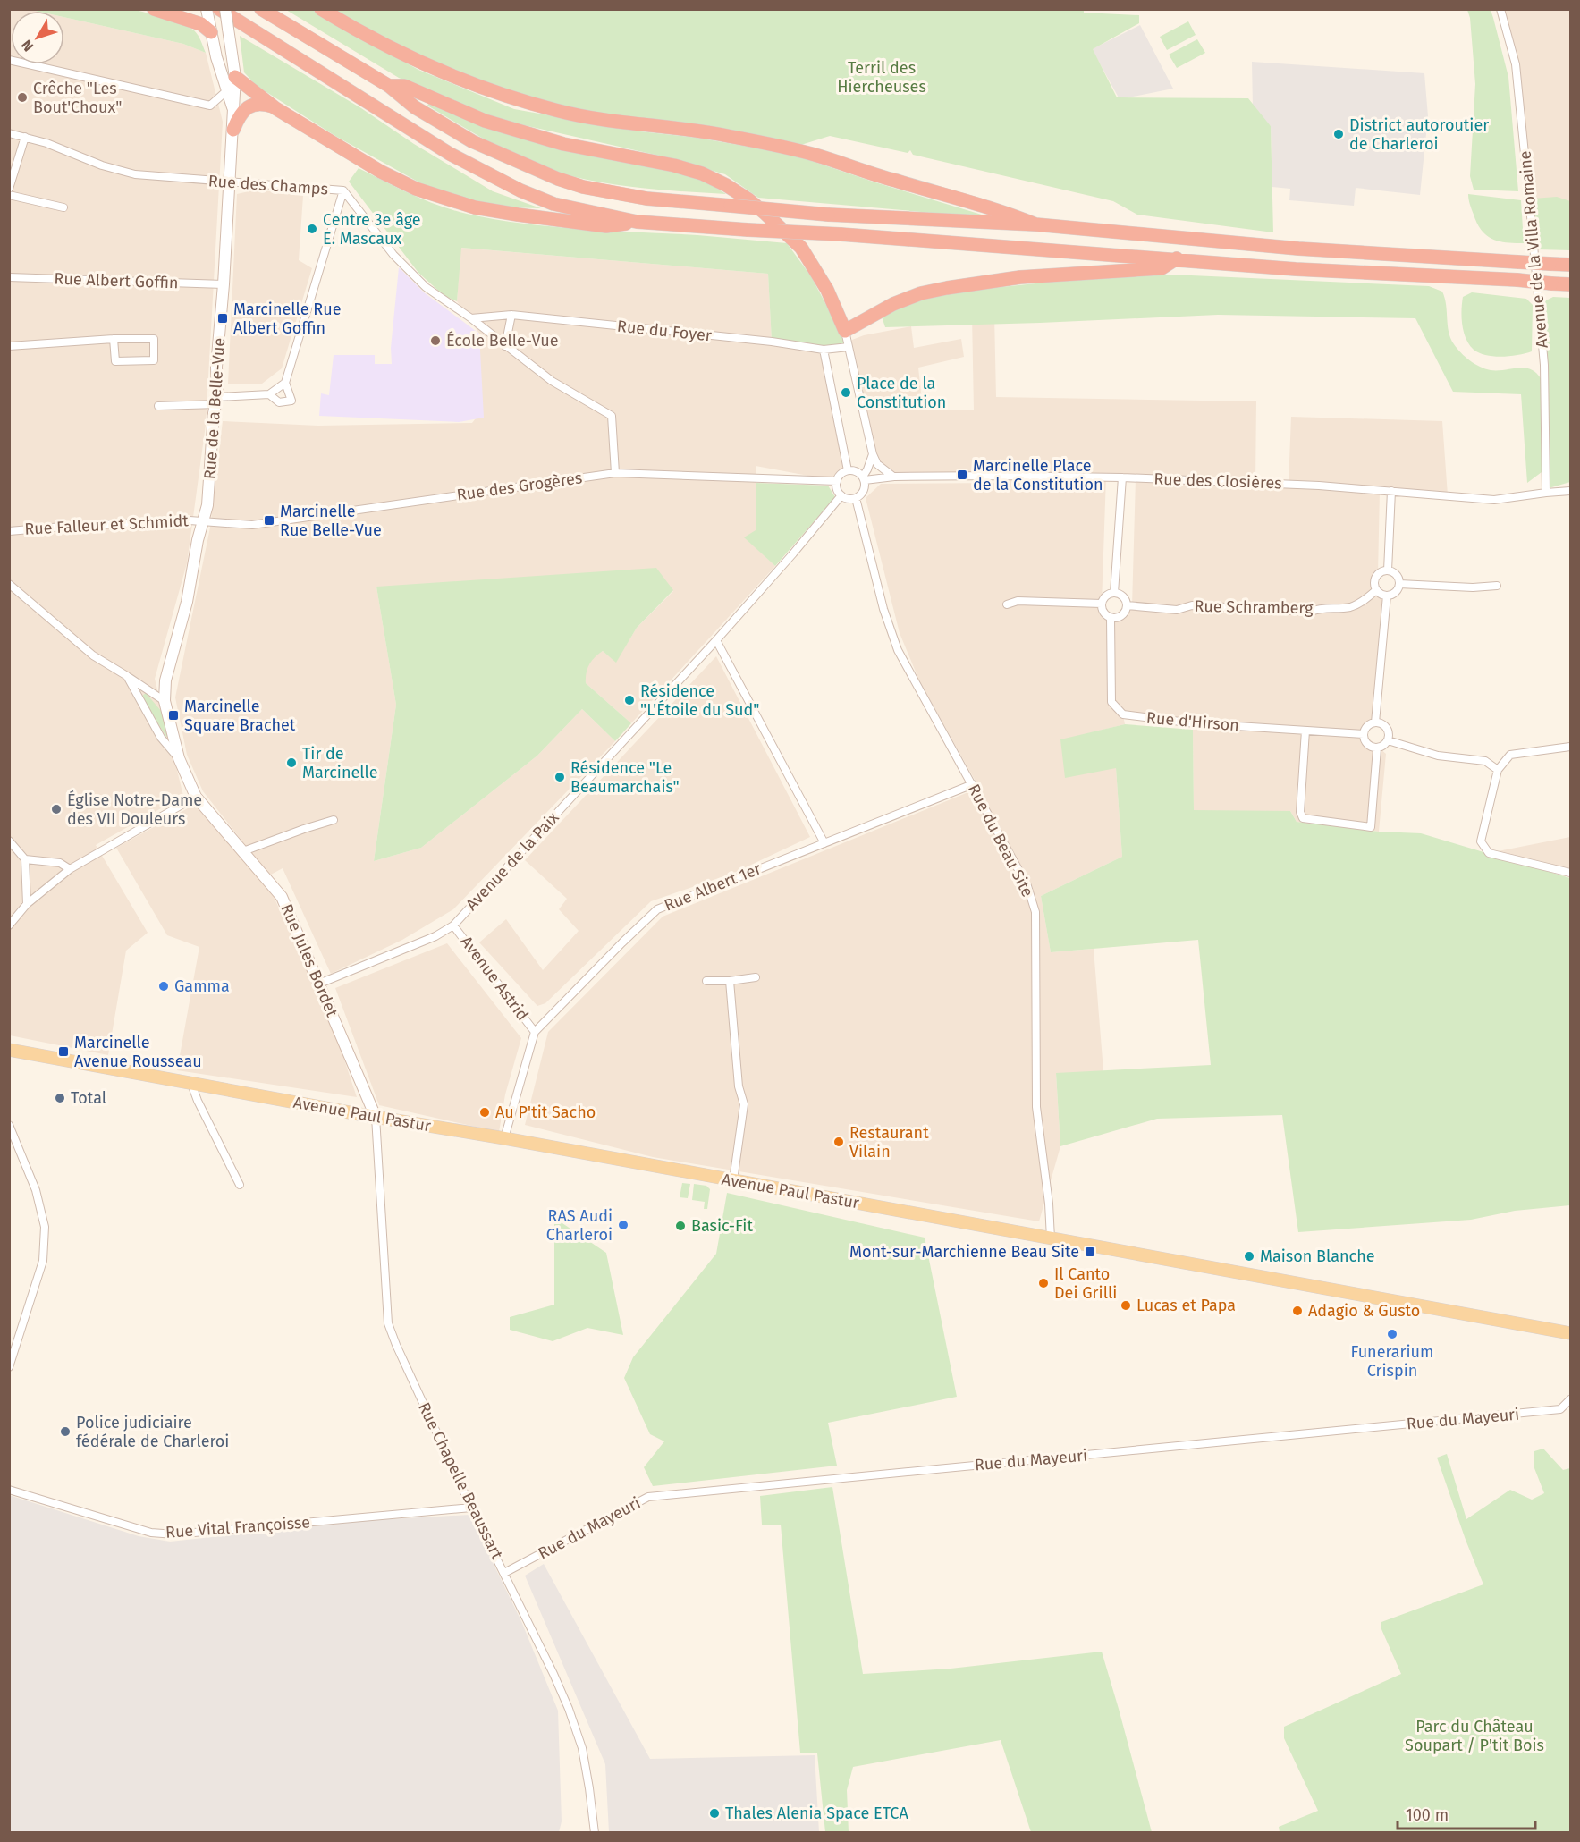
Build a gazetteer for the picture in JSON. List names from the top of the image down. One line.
{"streets":{"main road":["Avenue Paul Pastur"],"street":["Rue des Champs","Avenue de la Villa Romaine","Rue Albert Goffin","Rue du Foyer","Rue de la Belle-Vue","Rue des Closières","Rue des Grogères","Rue Falleur et Schmidt","Rue Schramberg","Rue d'Hirson","Rue du Beau Site","Avenue de la Paix","Rue Albert 1er","Rue Jules Bordet","Avenue Astrid","Rue du Mayeuri","Rue Chapelle Beaussart","Rue Vital Françoisse"]},"crossings":[["Rue des Champs","Rue de la Belle-Vue"],["Rue des Champs","Rue des Grogères"],["Avenue de la Villa Romaine","Rue des Closières"],["Rue Albert Goffin","Rue de la Belle-Vue"],["Rue de la Belle-Vue","Rue des Grogères"],["Rue de la Belle-Vue","Rue Falleur et Schmidt"],["Rue de la Belle-Vue","Rue Jules Bordet"],["Rue des Closières","Rue des Grogères"],["Rue des Closières","Rue du Beau Site"],["Rue des Closières","Avenue de la Paix"],["Rue des Grogères","Rue Falleur et Schmidt"],["Rue des Grogères","Rue du Beau Site"],["Rue des Grogères","Avenue de la Paix"],["Rue Schramberg","Rue d'Hirson"],["Rue du Beau Site","Avenue de la Paix"],["Rue du Beau Site","Rue Albert 1er"],["Rue du Beau Site","Avenue Paul Pastur"],["Avenue de la Paix","Rue Jules Bordet"],["Avenue de la Paix","Avenue Astrid"],["Rue Albert 1er","Avenue Astrid"],["Rue Albert 1er","Avenue Paul Pastur"],["Rue Jules Bordet","Avenue Paul Pastur"],["Rue Jules Bordet","Rue Chapelle Beaussart"],["Avenue Paul Pastur","Rue Chapelle Beaussart"],["Rue du Mayeuri","Rue Chapelle Beaussart"],["Rue Chapelle Beaussart","Rue Vital Françoisse"]],"parks":["Terril des Hiercheuses","Parc du Château Soupart / P'tit Bois"],"places":{"other":["Crêche \"Les Bout'Choux\"","District autoroutier de Charleroi","Centre 3e âge E. Mascaux","École Belle-Vue","Place de la Constitution","Résidence \"L'Étoile du Sud\"","Tir de Marcinelle","Résidence \"Le Beaumarchais\"","Église Notre-Dame des VII Douleurs","Gamma","Total","Au P'tit Sacho","Restaurant Vilain","RAS Audi Charleroi","Basic-Fit","Maison Blanche","Il Canto Dei Grilli","Lucas et Papa","Adagio & Gusto","Funerarium Crispin","Police judiciaire fédérale de Charleroi","Thales Alenia Space ETCA"],"transit":["Marcinelle Rue Albert Goffin","Marcinelle Place de la Constitution","Marcinelle Rue Belle-Vue","Marcinelle Square Brachet","Marcinelle Avenue Rousseau","Mont-sur-Marchienne Beau Site"]},"scale_bar":"100 m","north":"bottom left"}
